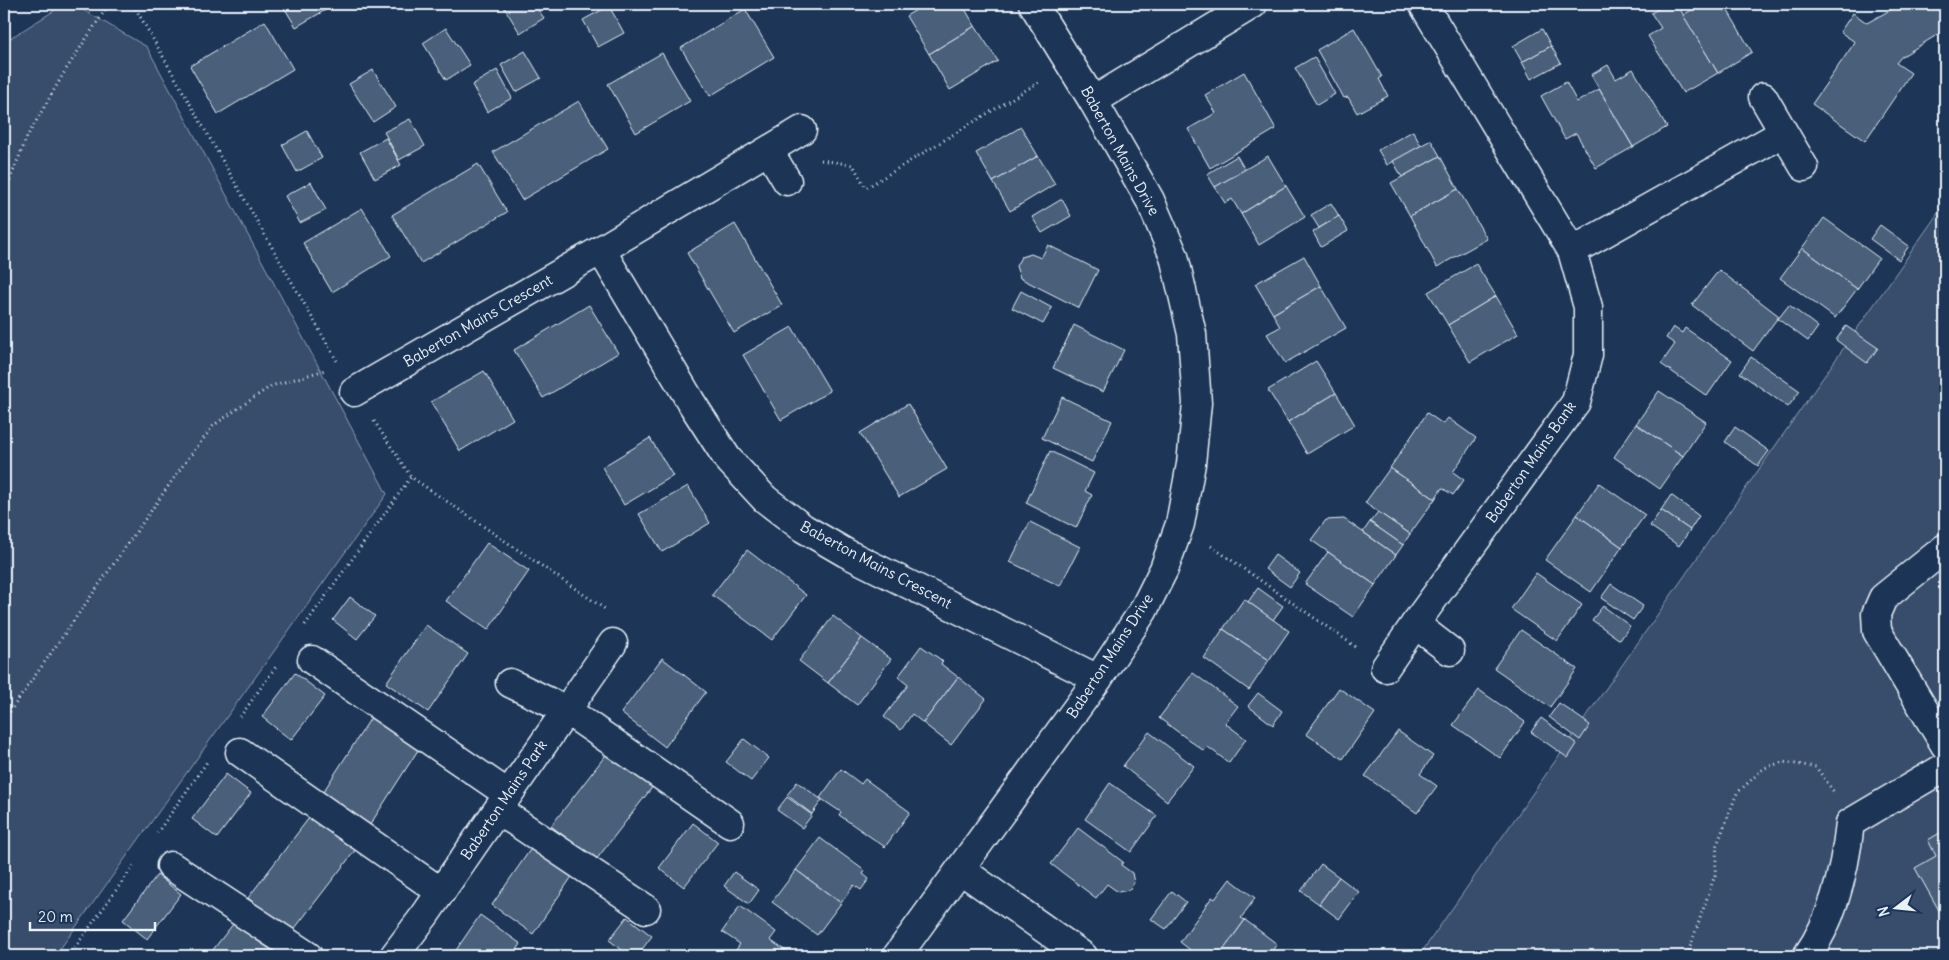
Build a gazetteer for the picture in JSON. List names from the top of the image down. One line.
{"streets":{"street":["Baberton Mains Drive","Baberton Mains Crescent","Baberton Mains Bank","Baberton Mains Park"]},"crossings":[["Baberton Mains Drive","Baberton Mains Crescent"]],"scale_bar":"20 m","north":"left"}
